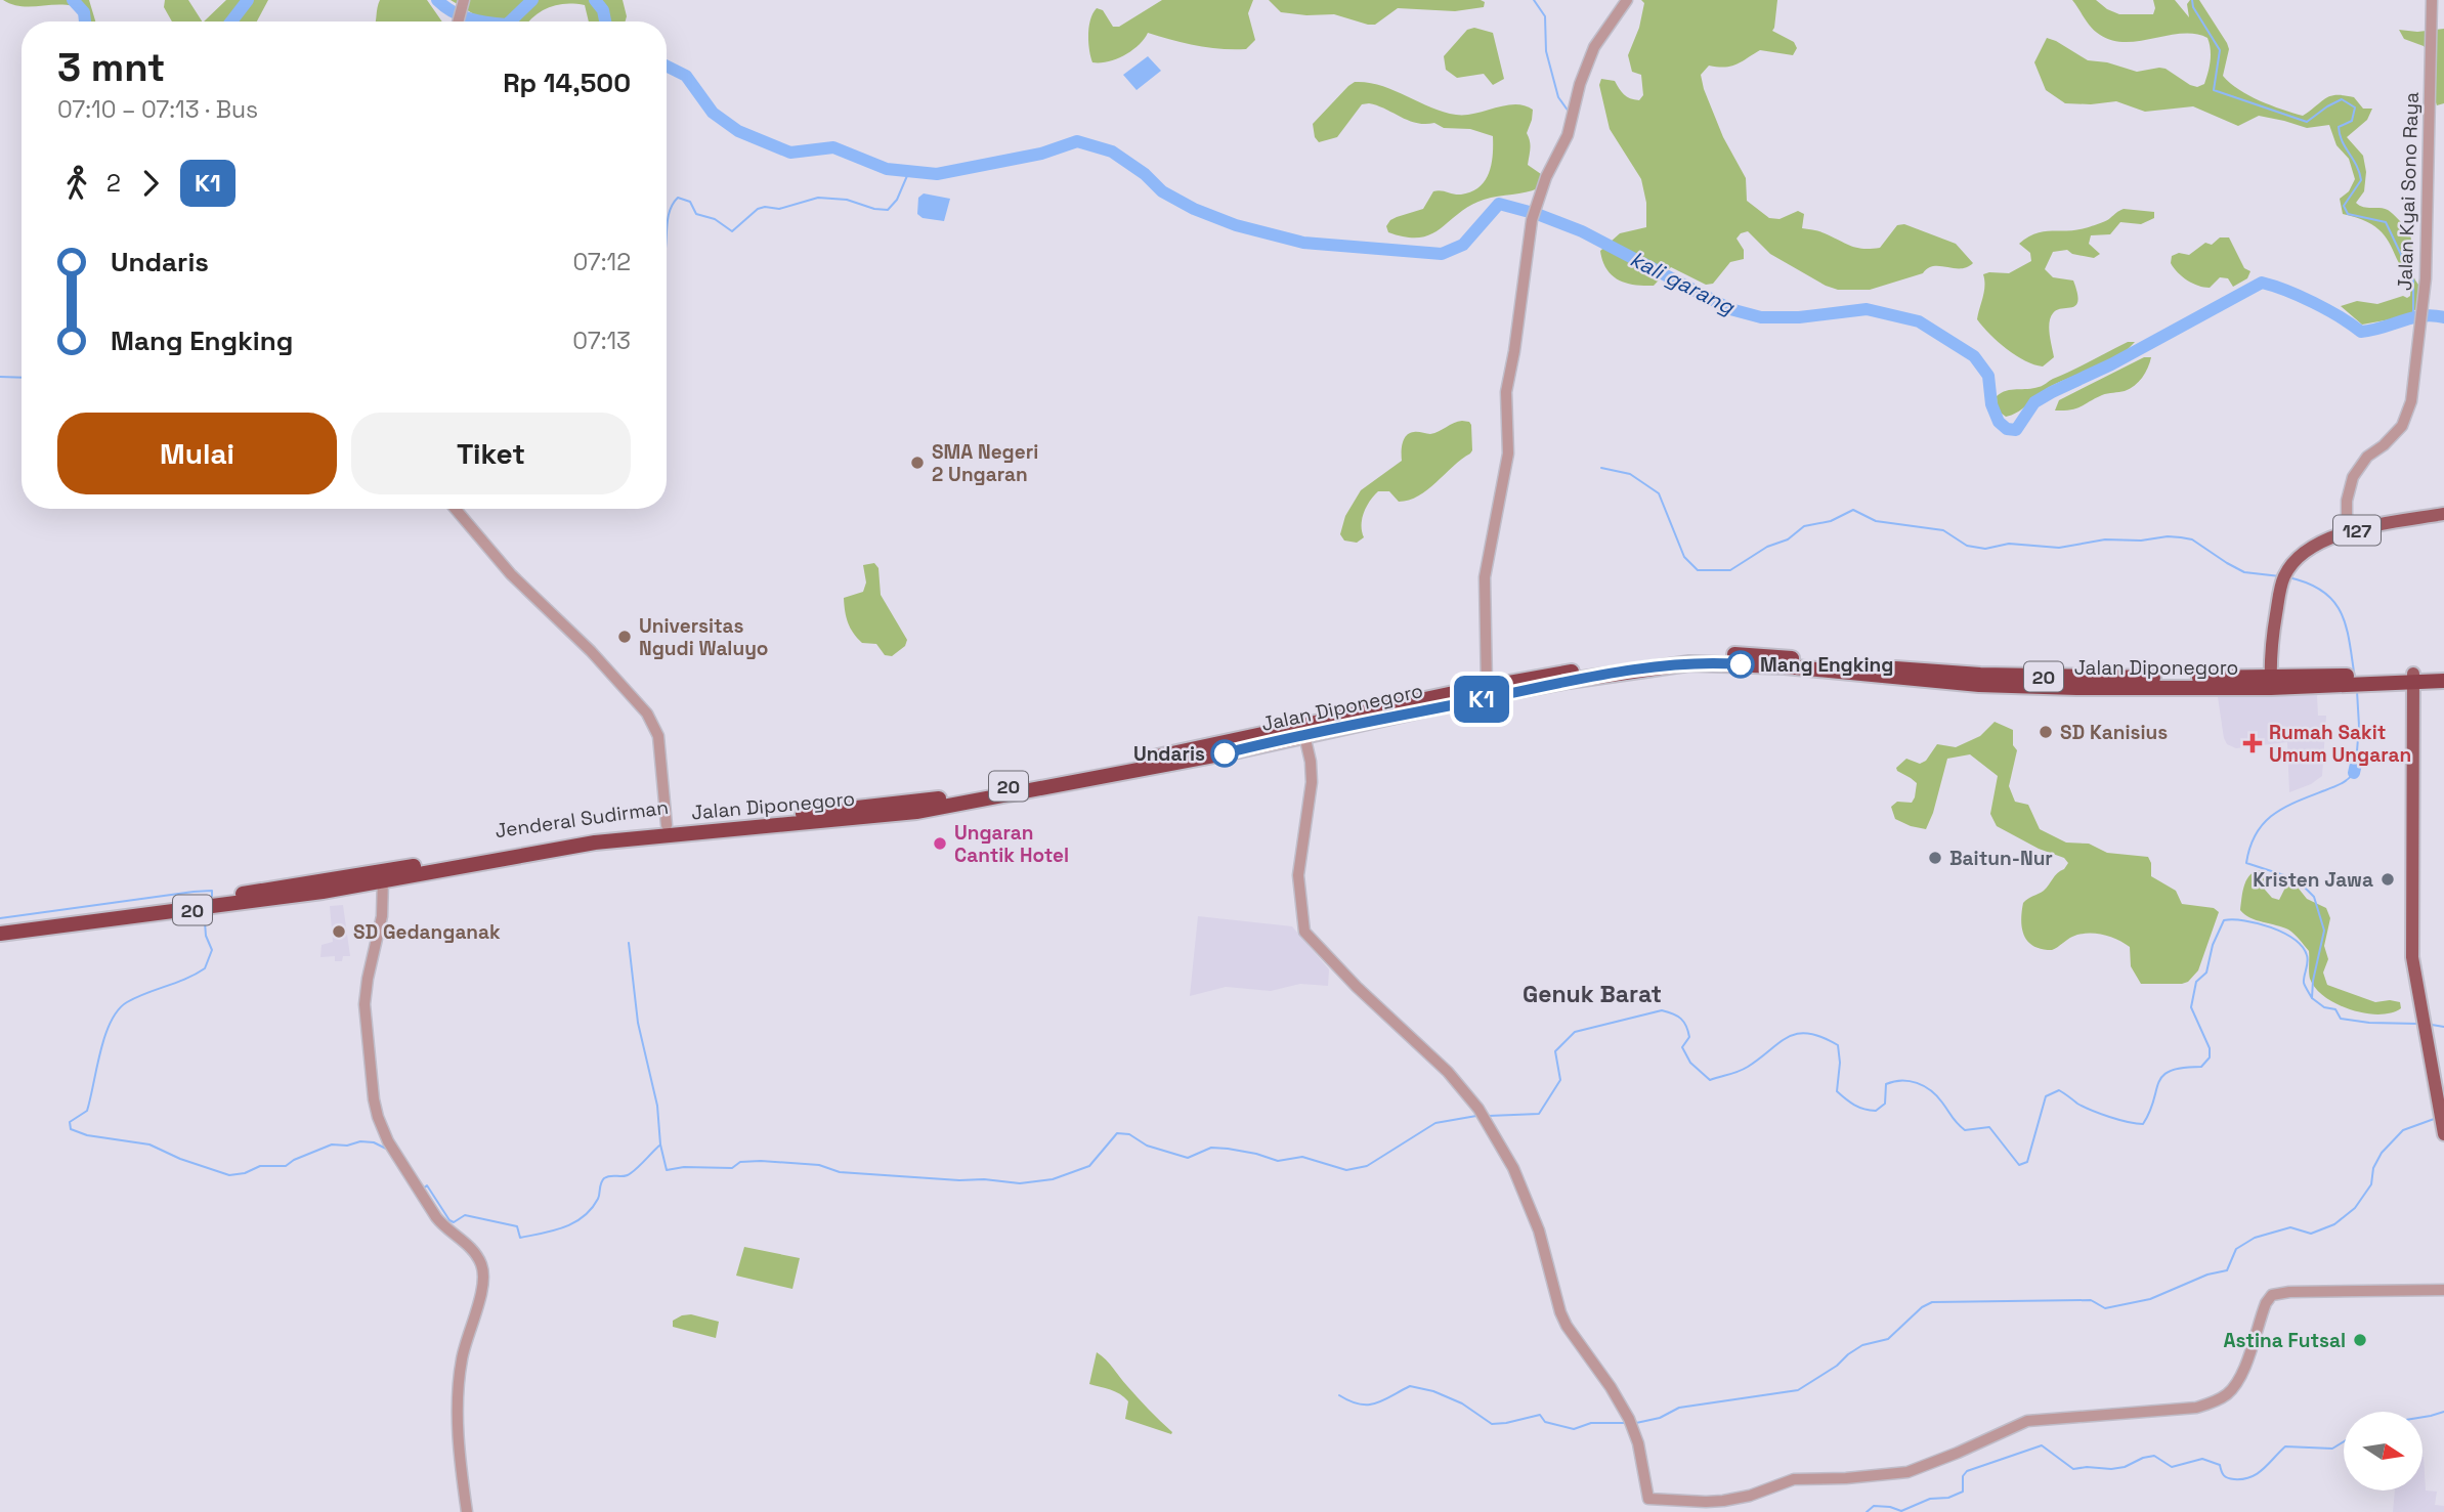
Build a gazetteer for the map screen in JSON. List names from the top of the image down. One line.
{"streets":{"highway":["Jalan Diponegoro","20","Jenderal Sudirman"],"main road":["127"],"street":["Jalan Kyai Sono Raya"]},"crossings":[["Jalan Kyai Sono Raya","127"],["127","Jalan Diponegoro"],["Jalan Diponegoro","Jenderal Sudirman"]],"districts":["Genuk Barat"],"water":["kali garang"],"places":{"other":["SMA Negeri 2 Ungaran","Universitas Ngudi Waluyo","Mang Engking","SD Kanisius","Undaris","Ungaran Cantik Hotel","Baitun-Nur","Kristen Jawa","SD Gedanganak","Astina Futsal"],"health":["Rumah Sakit Umum Ungaran"]},"lines":["bus line K1"],"north":"right","page":{"on_map":"K1","heading":["3 mnt","07:10 – 07:13 · Bus","Rp 14,500"],"legs":["2","K1"],"list":[{"name":"Undaris","value":"07:12"},{"name":"Mang Engking","value":"07:13"}],"buttons":["Mulai","Tiket"]}}
